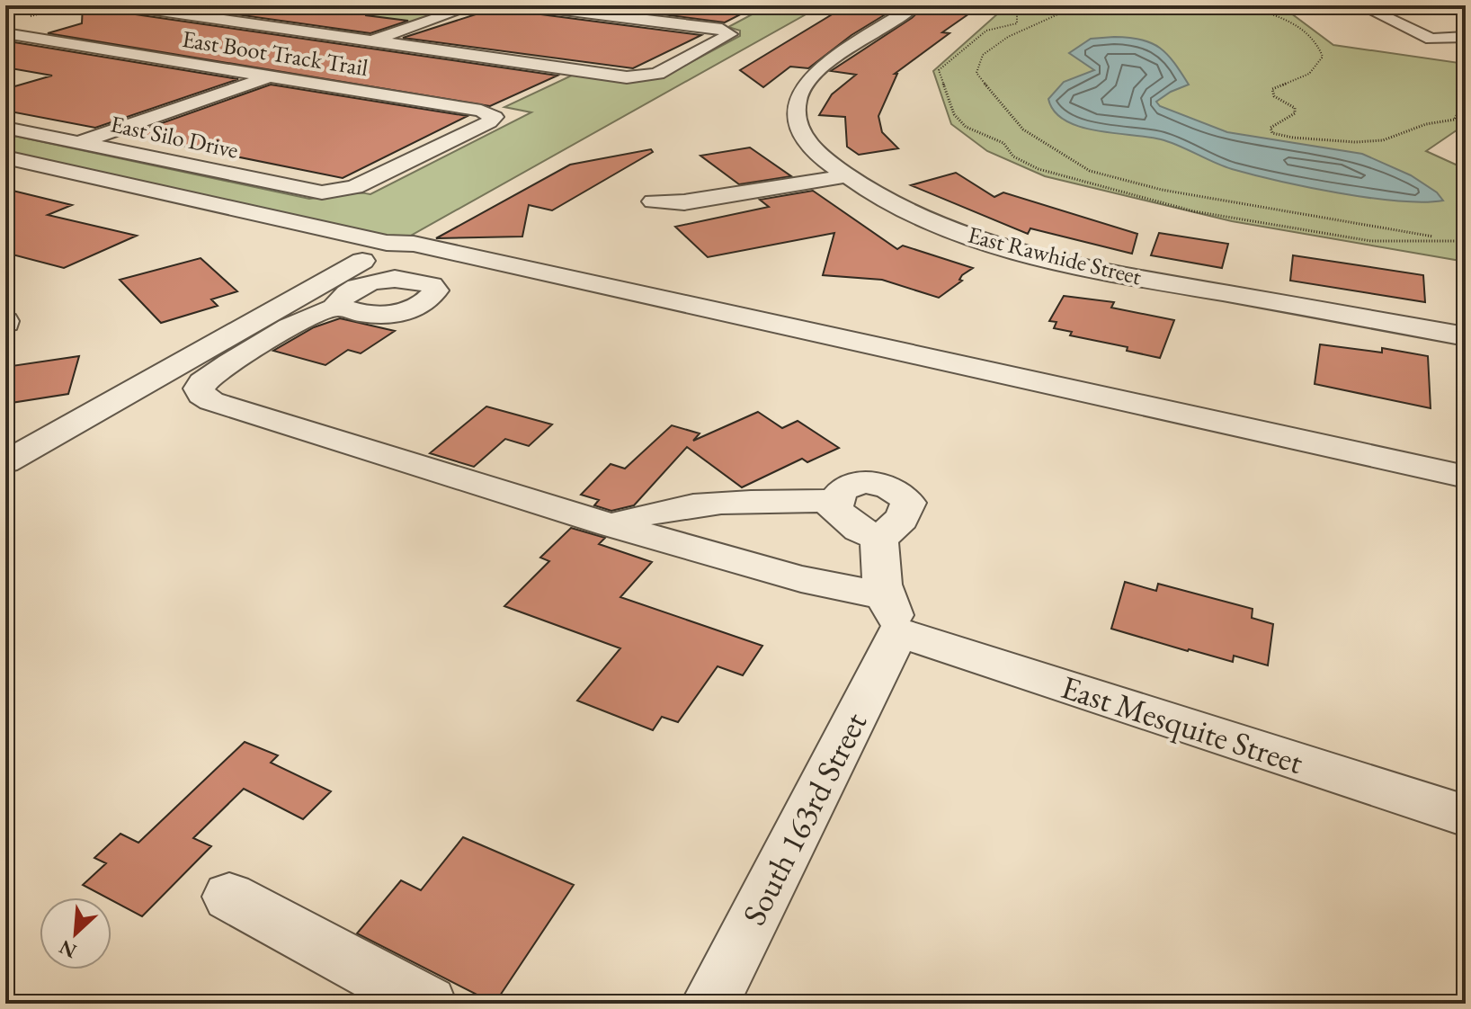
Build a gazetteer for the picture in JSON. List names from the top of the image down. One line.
{"streets":{"street":["East Boot Track Trail","East Silo Drive","East Rawhide Street","East Mesquite Street","South 163rd Street"]},"crossings":[["East Boot Track Trail","East Silo Drive"],["East Mesquite Street","South 163rd Street"]],"north":"bottom left"}
